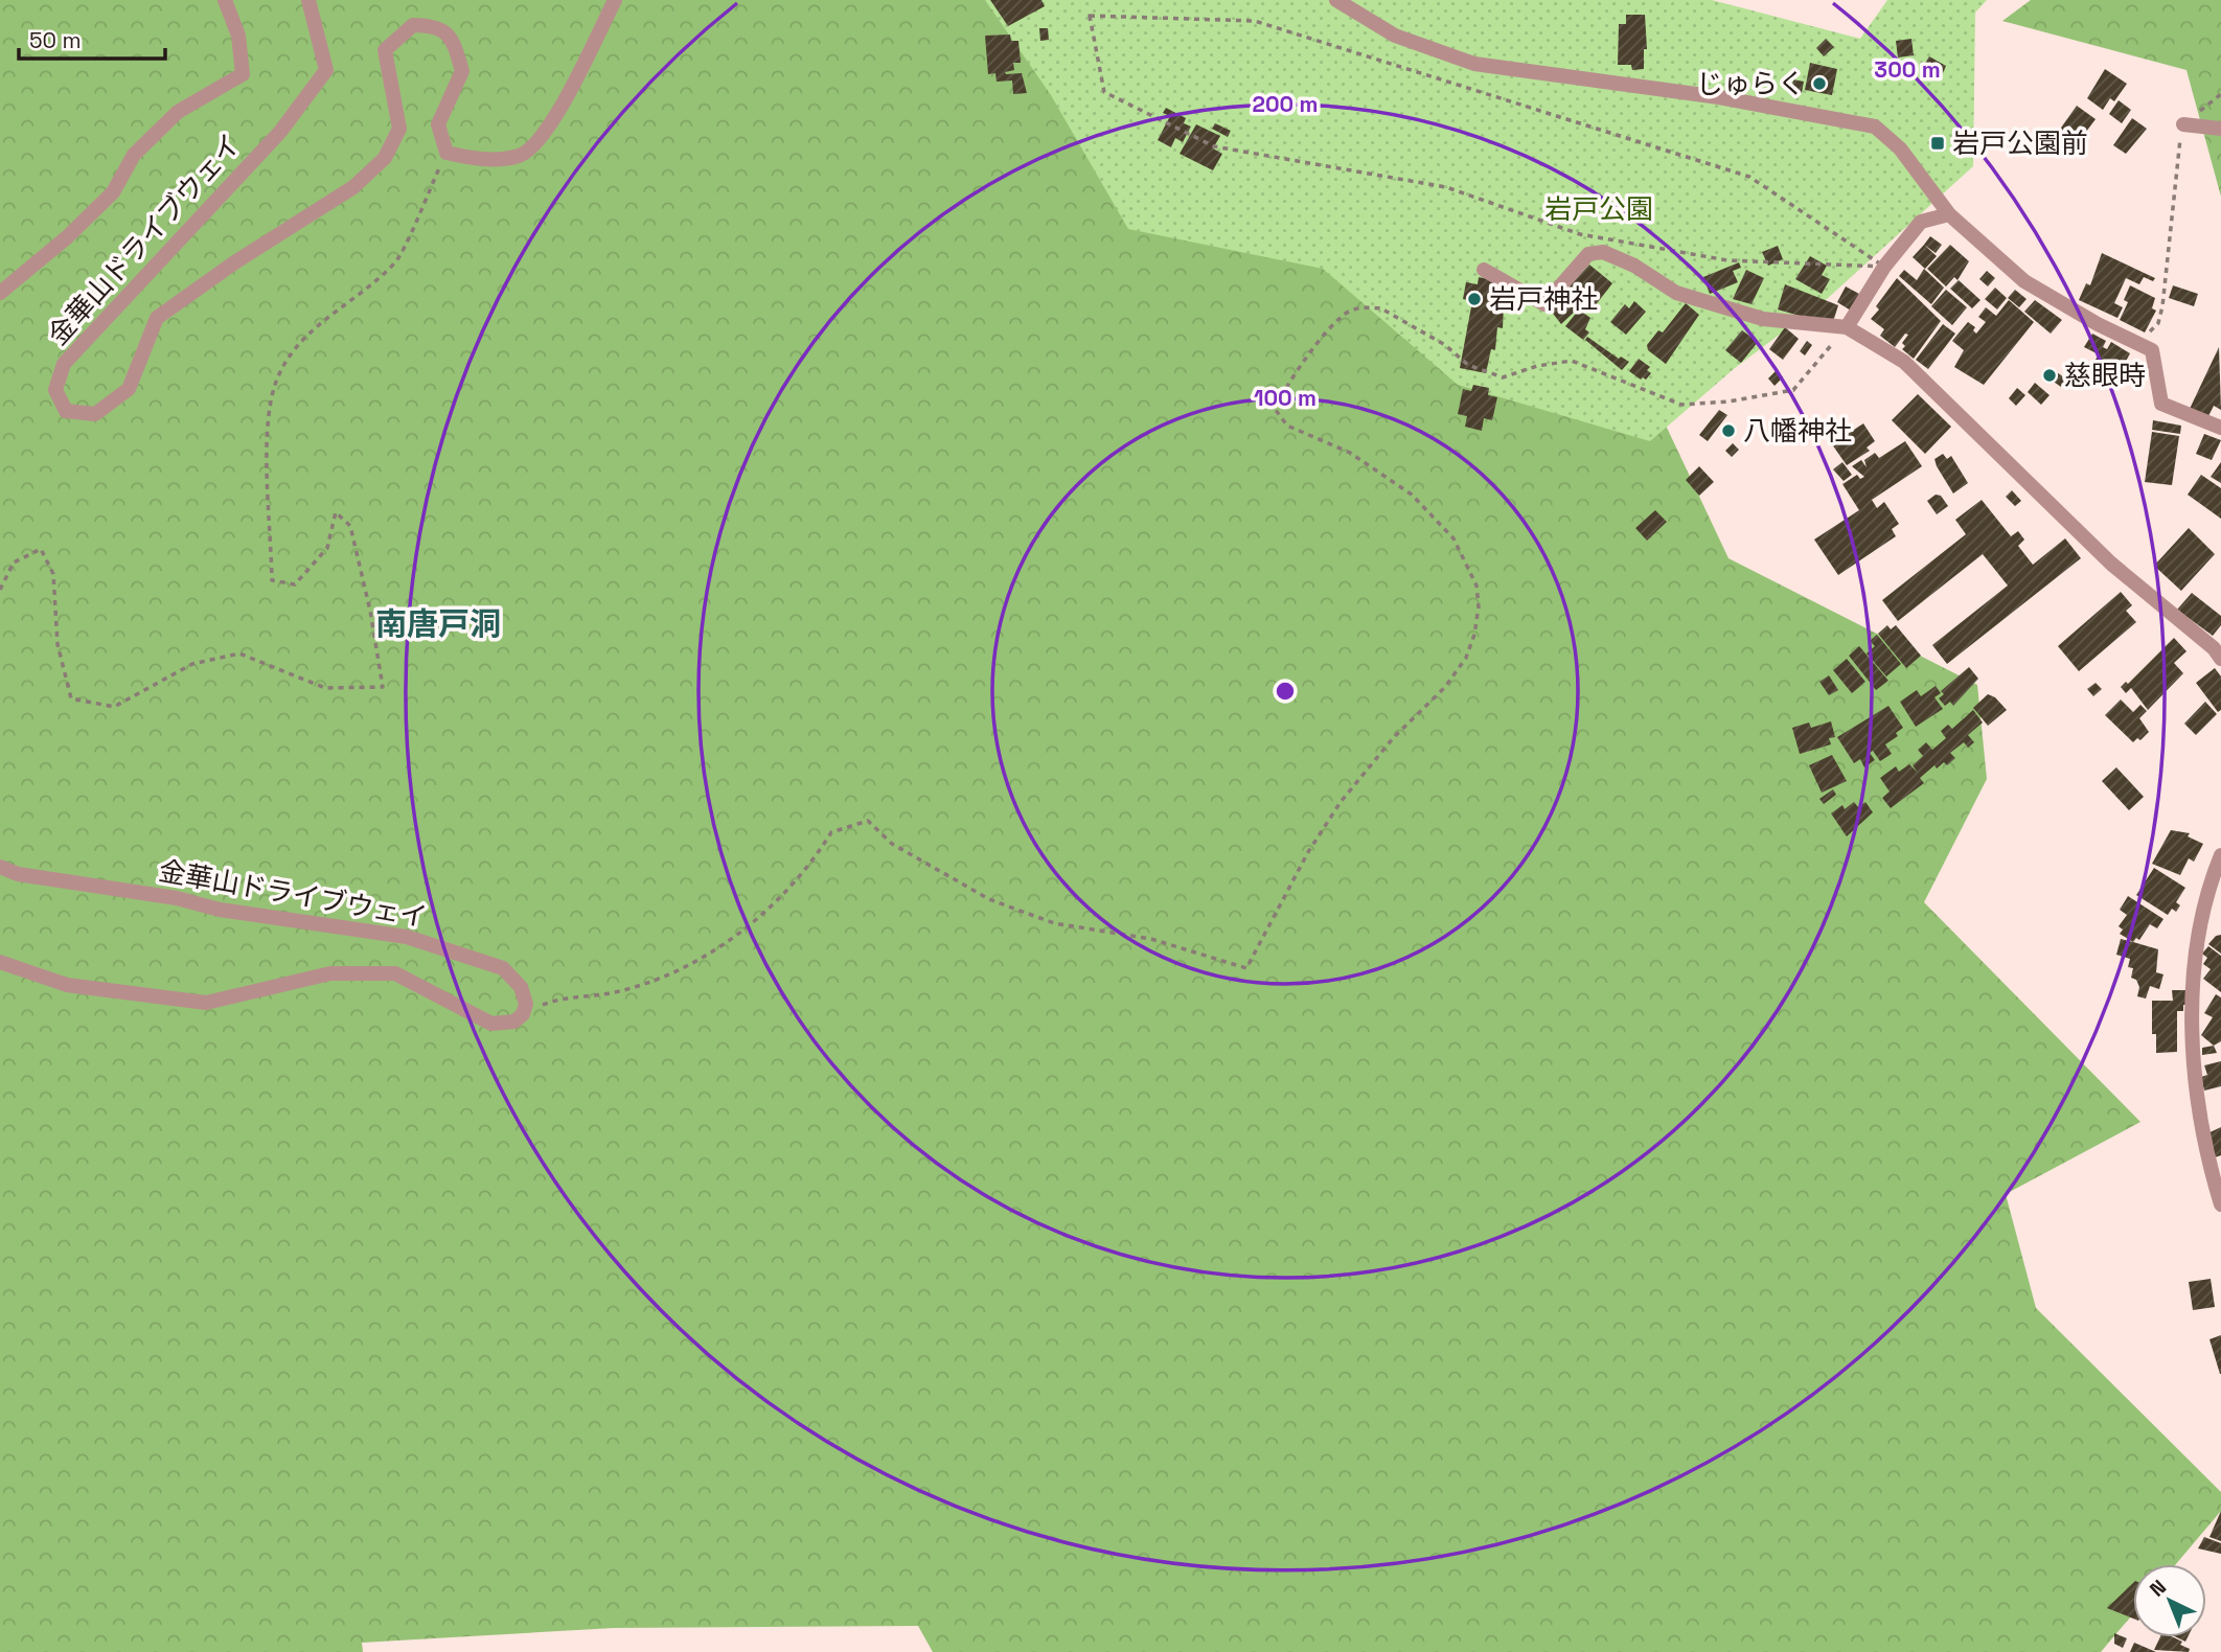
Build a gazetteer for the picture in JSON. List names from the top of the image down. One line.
{"streets":{"street":["金華山ドライブウェイ"]},"districts":["南唐戸洞"],"parks":["岩戸公園"],"places":{"other":["じゅらく","岩戸神社","慈眼時","八幡神社"],"transit":["岩戸公園前"]},"scale_bar":"50 m","north":"top left","rings":["300 m","200 m","100 m"]}
